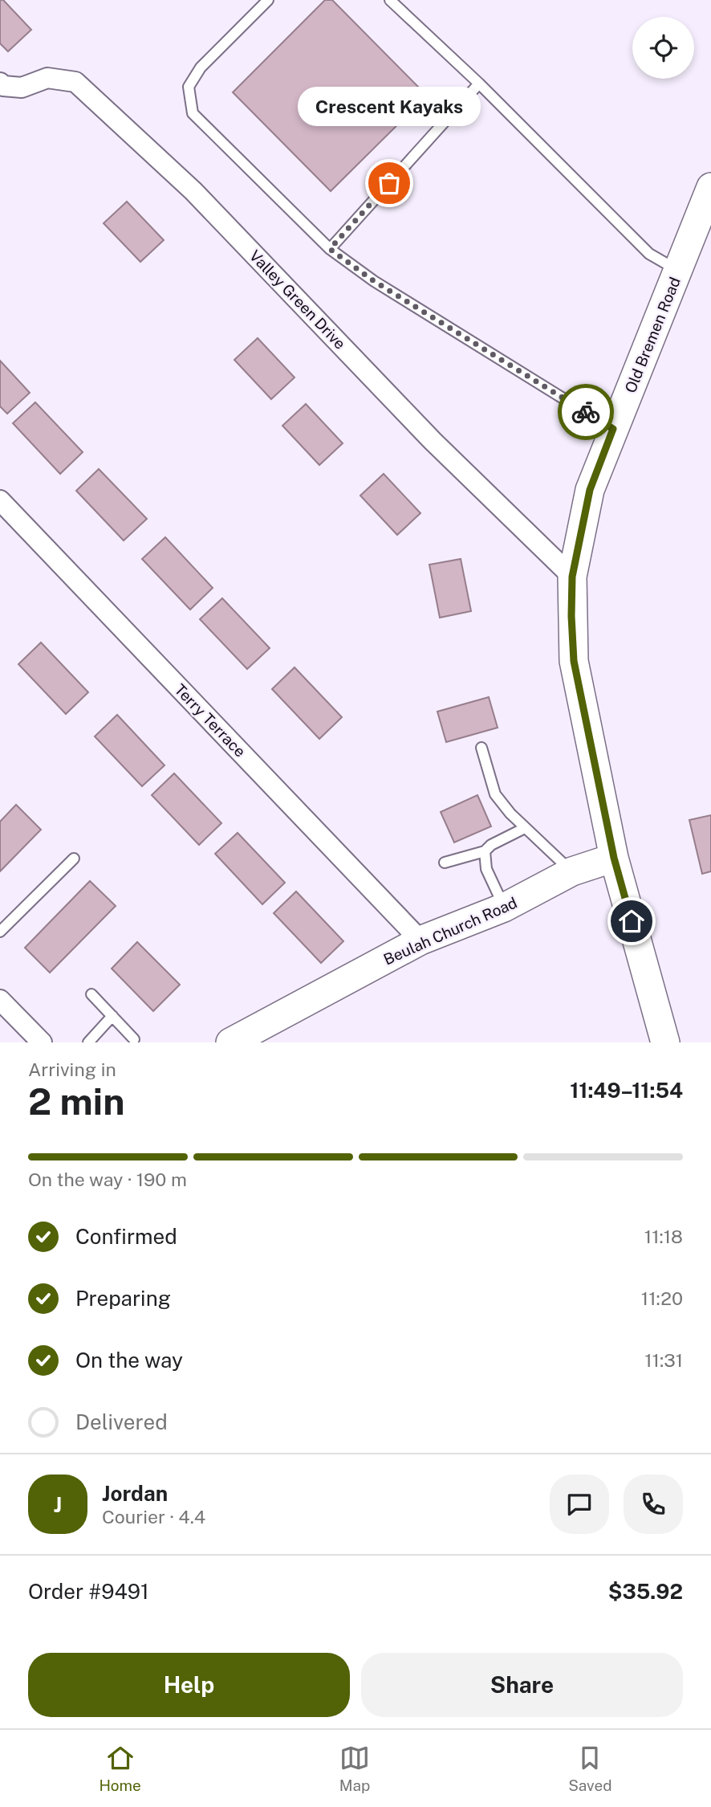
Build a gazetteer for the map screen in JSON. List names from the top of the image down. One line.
{"streets":{"street":["Valley Green Drive","Old Bremen Road","Terry Terrace","Beulah Church Road"]},"crossings":[["Valley Green Drive","Old Bremen Road"],["Old Bremen Road","Beulah Church Road"],["Terry Terrace","Beulah Church Road"]],"places":["Crescent Kayaks"],"page":{"bubble":"Crescent Kayaks","heading":["2 min","Arriving in","11:49–11:54"],"panel":["Jordan","Courier · 4.4","Order #9491","$35.92"],"bar":"On the way · 190 m","list":[["Confirmed","11:18"],["Preparing","11:20"],["On the way","11:31"],"Delivered"],"round":"J","buttons":["Help","Share"],"tabs":["Home","Map","Saved"]}}
